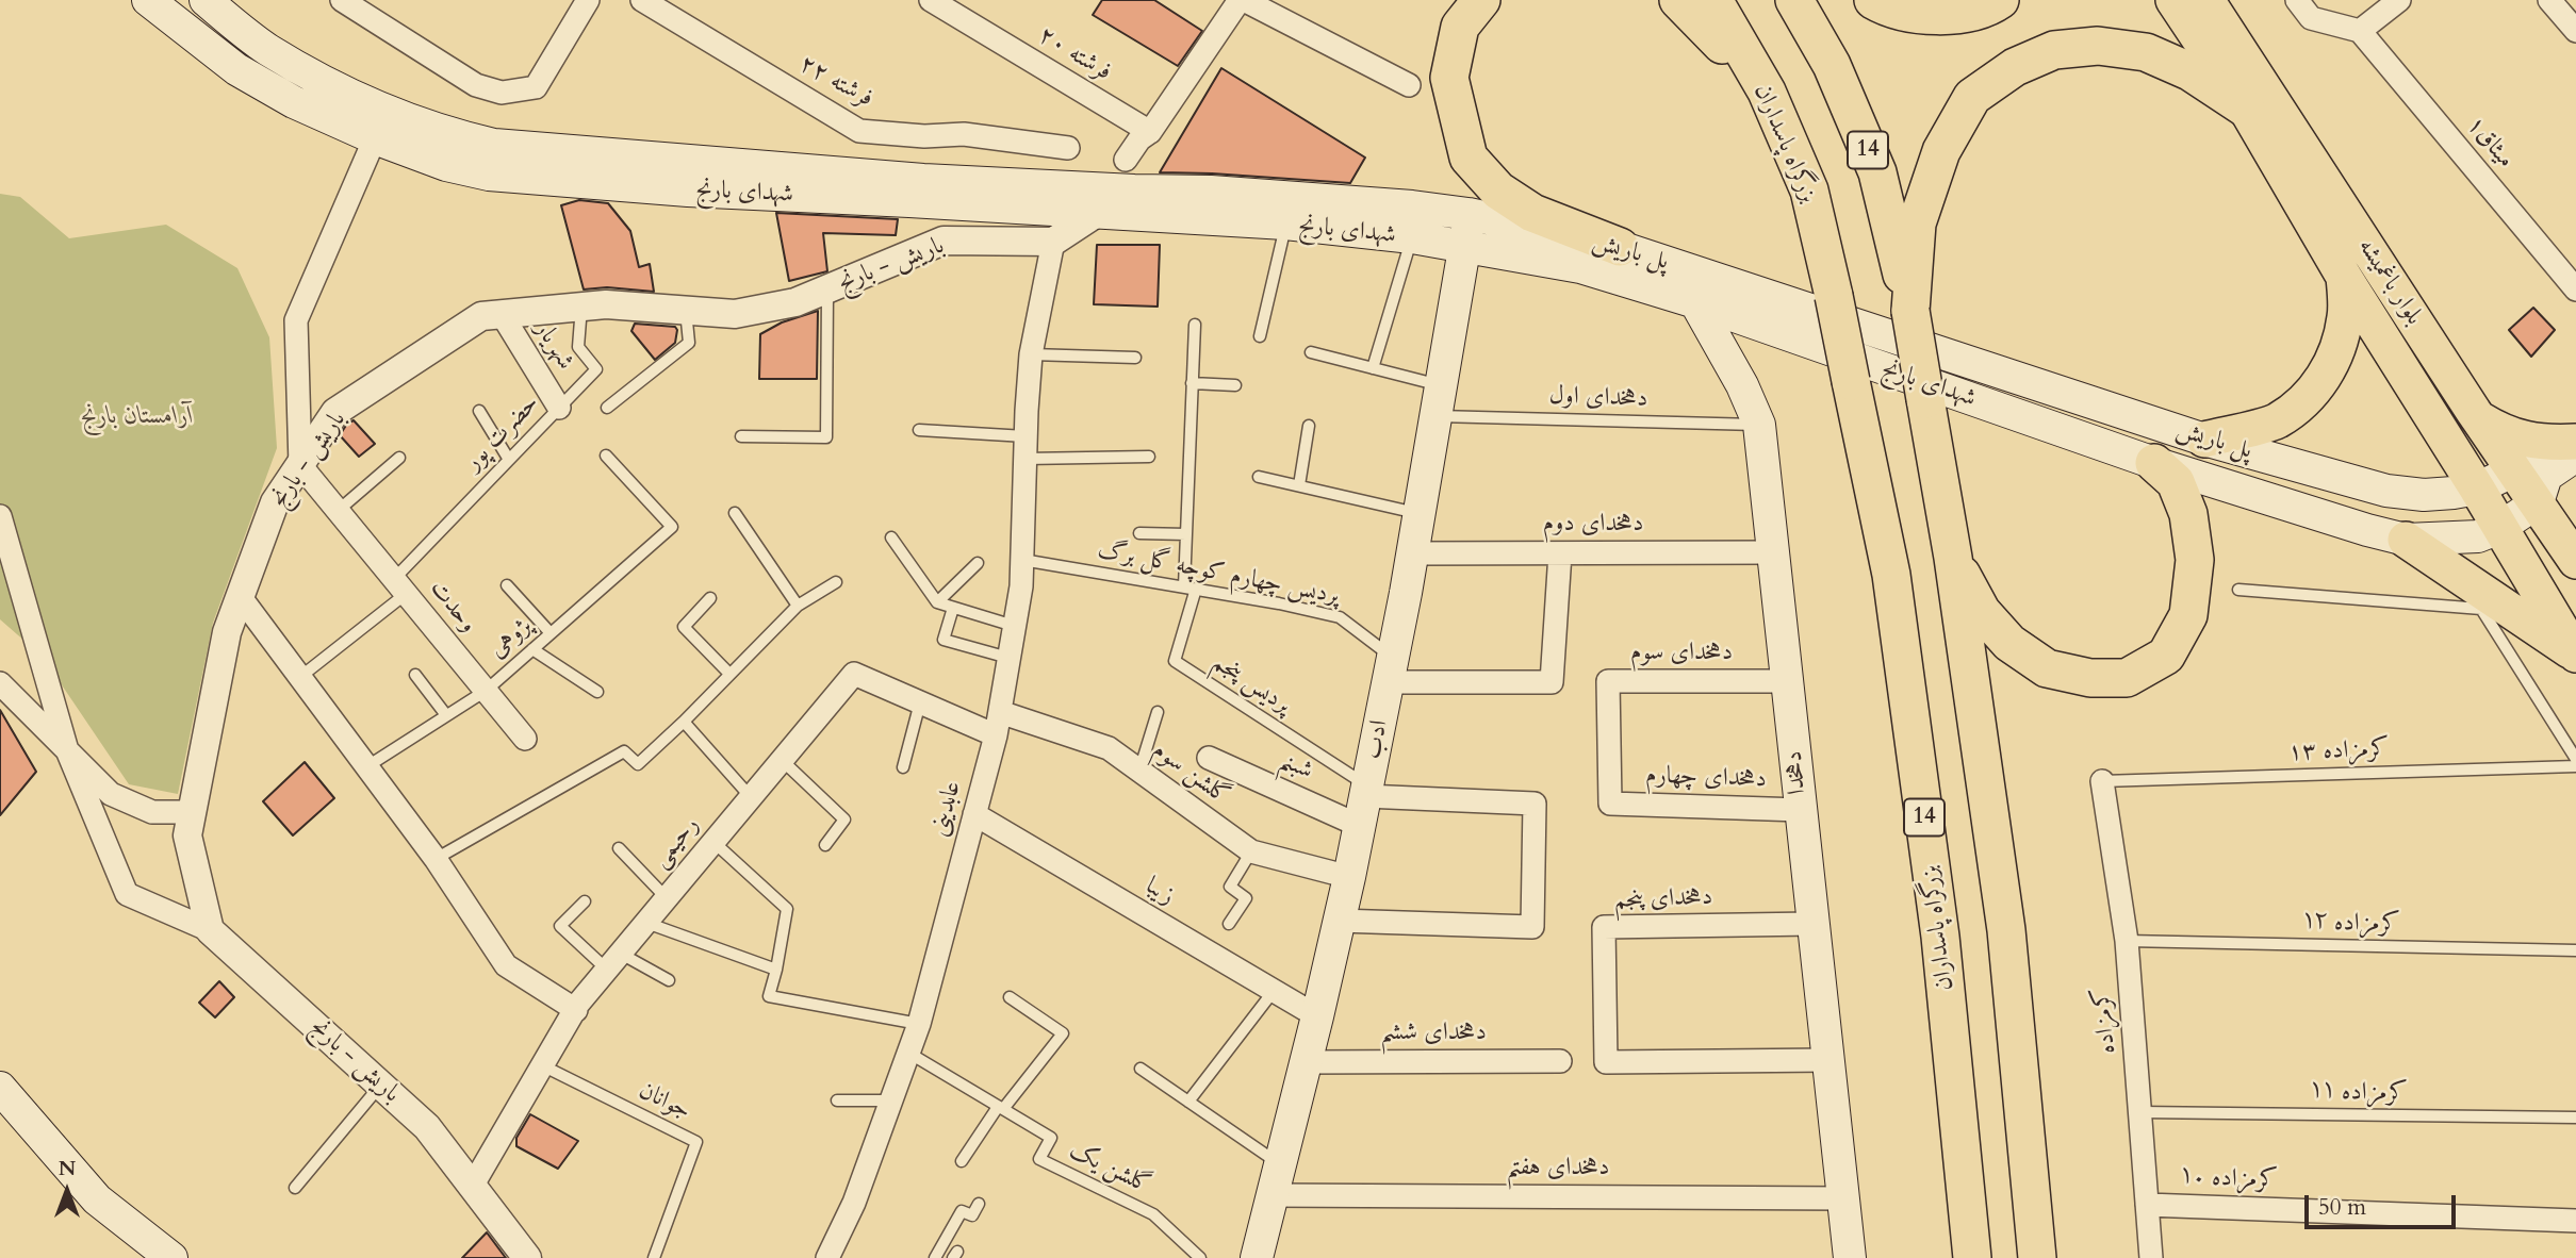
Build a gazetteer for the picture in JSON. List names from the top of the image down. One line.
{"streets":{"highway":["بزرگراه پاسداران","14"],"main road":["شهدای بارنج","پل باریش","بلوار باغمیشه","ادب","دهخدا"],"street":["۲۰ فرشته","۲۲ فرشته","میثاق۱","باریش - بارنج","شهریار","دهخدای دوم","وحدت","دهخدای سوم","شبنم","گلشن سوم","دهخدای چهارم","عابدینی","رحیمی","زیبا","دهخدای پنجم","کرمزاده","دهخدای ششم","دهخدای هفتم","کرمزاده ١٠"],"lane":["دهخدای اول","حضرت پور","پردیس چهارم کوچه گل برگ","پژوهی","پردیس پنجم","کرمزاده ۱۳","کرمزاده ١٢","کرمزاده ١١","جوانان","گلشن یک"]},"crossings":[["شهدای بارنج","پل باریش"],["شهدای بارنج","بلوار باغمیشه"],["شهدای بارنج","ادب"],["شهدای بارنج","دهخدا"],["پل باریش","بلوار باغمیشه"],["پل باریش","ادب"],["باریش - بارنج","شهریار"],["باریش - بارنج","حضرت پور"],["باریش - بارنج","وحدت"],["باریش - بارنج","عابدینی"],["باریش - بارنج","رحیمی"],["شهریار","حضرت پور"],["دهخدای اول","ادب"],["دهخدای اول","دهخدا"],["حضرت پور","وحدت"],["دهخدای دوم","ادب"],["دهخدای دوم","دهخدا"],["پردیس چهارم کوچه گل برگ","پردیس پنجم"],["پردیس چهارم کوچه گل برگ","ادب"],["پردیس چهارم کوچه گل برگ","عابدینی"],["وحدت","پژوهی"],["دهخدای سوم","دهخدا"],["دهخدای سوم","دهخدای چهارم"],["پردیس پنجم","ادب"],["پردیس پنجم","شبنم"],["ادب","شبنم"],["ادب","گلشن سوم"],["ادب","زیبا"],["ادب","دهخدای ششم"],["ادب","دهخدای هفتم"],["کرمزاده ۱۳","کرمزاده"],["دهخدا","دهخدای چهارم"],["دهخدا","دهخدای پنجم"],["دهخدا","دهخدای هفتم"],["گلشن سوم","عابدینی"],["عابدینی","رحیمی"],["عابدینی","زیبا"],["عابدینی","گلشن یک"],["رحیمی","جوانان"],["کرمزاده ١٢","کرمزاده"],["کرمزاده","کرمزاده ١١"],["کرمزاده","کرمزاده ١٠"]],"parks":["آرامستان بارنج"],"scale_bar":"50 m","north":"top"}
